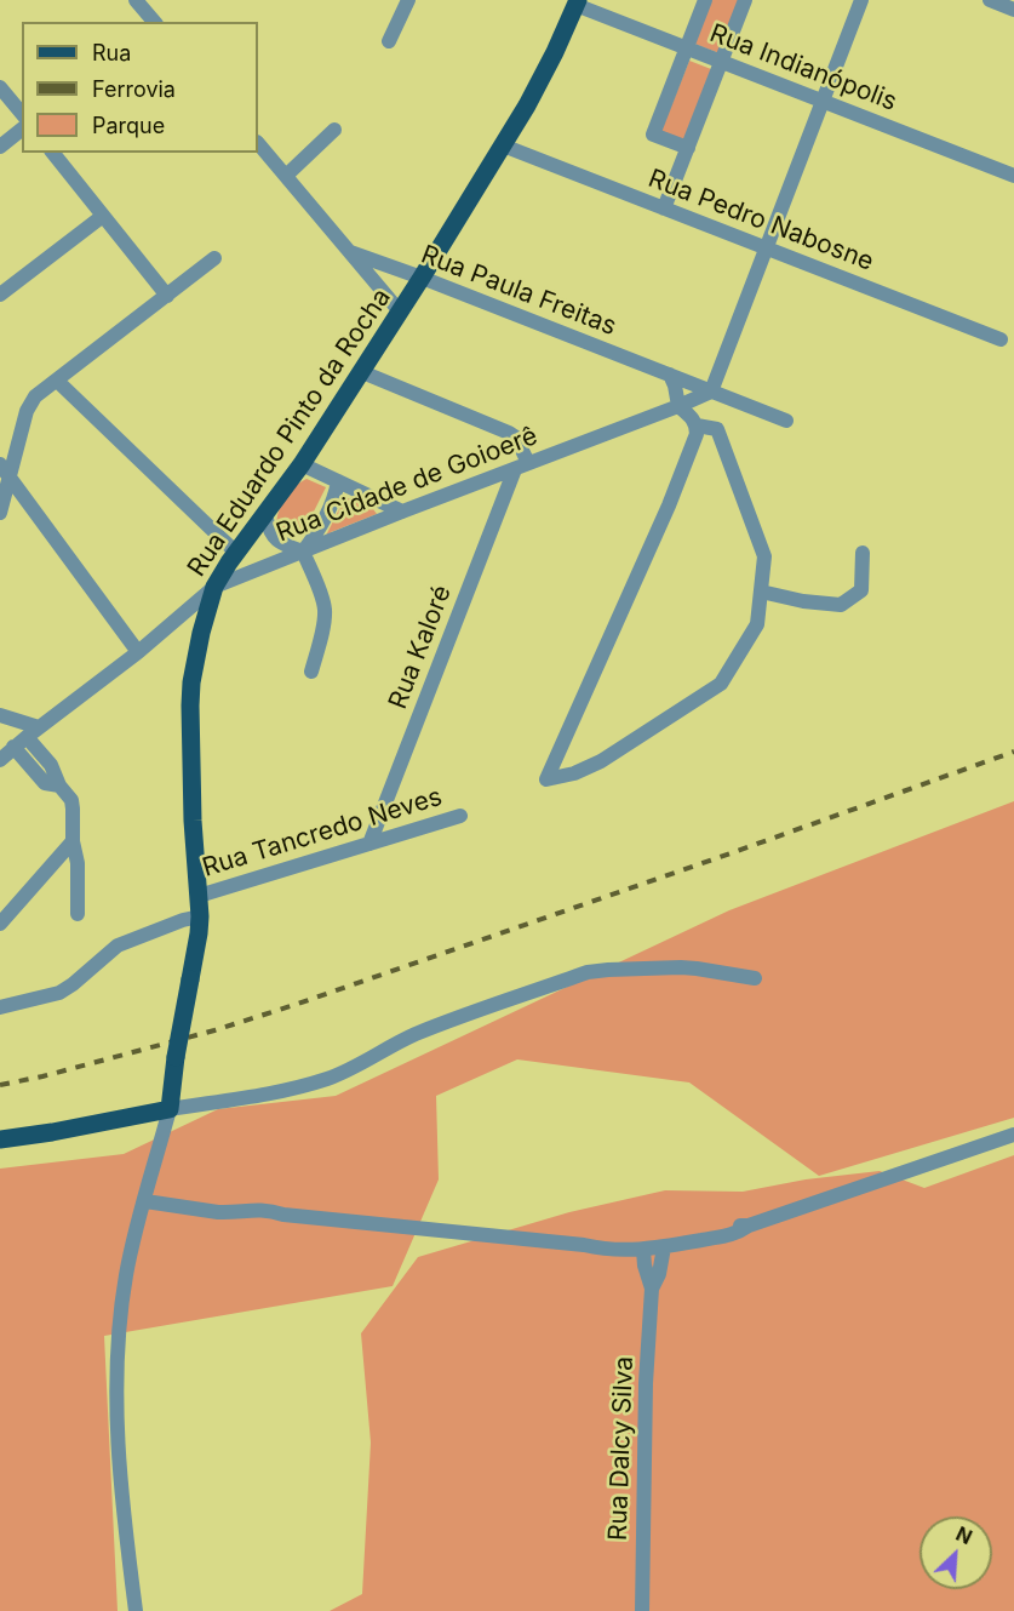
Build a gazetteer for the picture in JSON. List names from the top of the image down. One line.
{"streets":{"main road":["Rua Eduardo Pinto da Rocha"],"street":["Rua Indianópolis","Rua Pedro Nabosne","Rua Paula Freitas","Rua Cidade de Goioerê","Rua Kaloré","Rua Tancredo Neves","Rua Dalcy Silva"]},"crossings":[["Rua Indianópolis","Rua Eduardo Pinto da Rocha"],["Rua Pedro Nabosne","Rua Eduardo Pinto da Rocha"],["Rua Paula Freitas","Rua Eduardo Pinto da Rocha"],["Rua Paula Freitas","Rua Cidade de Goioerê"],["Rua Eduardo Pinto da Rocha","Rua Cidade de Goioerê"],["Rua Eduardo Pinto da Rocha","Rua Tancredo Neves"],["Rua Cidade de Goioerê","Rua Kaloré"],["Rua Kaloré","Rua Tancredo Neves"]],"legend":["Rua","Ferrovia","Parque"],"north":"top right"}
